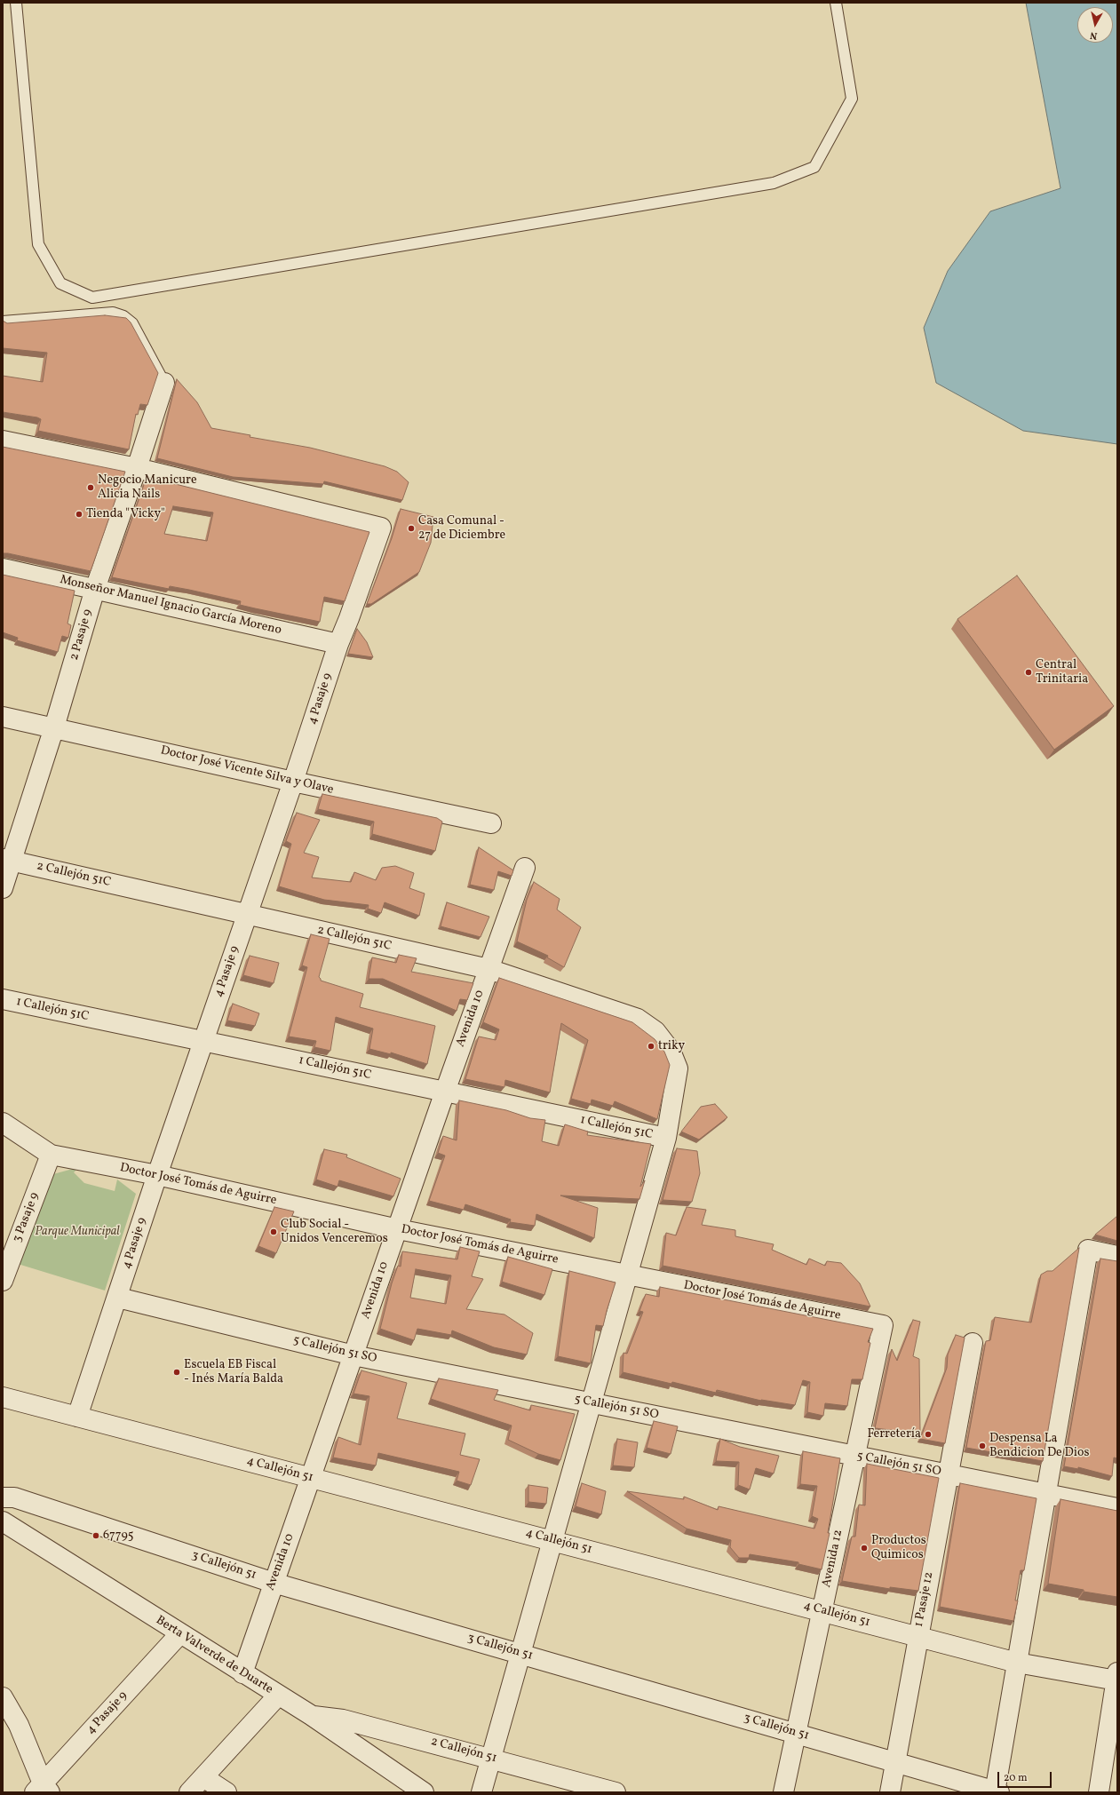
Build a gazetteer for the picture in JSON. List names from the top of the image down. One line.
{"streets":{"street":["Monseñor Manuel Ignacio García Moreno","2 Pasaje 9","4 Pasaje 9","Doctor José Vicente Silva y Olave","2 Callejón 51C","1 Callejón 51C","Avenida 10","Doctor José Tomás de Aguirre","3 Pasaje 9","5 Callejón 51 SO","4 Callejón 51","Avenida 12","3 Callejón 51","1 Pasaje 12","Berta Valverde de Duarte","2 Callejón 51"]},"crossings":[["Monseñor Manuel Ignacio García Moreno","2 Pasaje 9"],["Monseñor Manuel Ignacio García Moreno","4 Pasaje 9"],["2 Pasaje 9","4 Pasaje 9"],["2 Pasaje 9","Doctor José Vicente Silva y Olave"],["2 Pasaje 9","2 Callejón 51C"],["4 Pasaje 9","Doctor José Vicente Silva y Olave"],["4 Pasaje 9","2 Callejón 51C"],["4 Pasaje 9","1 Callejón 51C"],["4 Pasaje 9","Doctor José Tomás de Aguirre"],["4 Pasaje 9","5 Callejón 51 SO"],["4 Pasaje 9","4 Callejón 51"],["4 Pasaje 9","Berta Valverde de Duarte"],["2 Callejón 51C","1 Callejón 51C"],["2 Callejón 51C","Avenida 10"],["1 Callejón 51C","Avenida 10"],["Avenida 10","Doctor José Tomás de Aguirre"],["Avenida 10","5 Callejón 51 SO"],["Avenida 10","4 Callejón 51"],["Avenida 10","3 Callejón 51"],["Avenida 10","Berta Valverde de Duarte"],["Doctor José Tomás de Aguirre","3 Pasaje 9"],["Doctor José Tomás de Aguirre","Avenida 12"],["5 Callejón 51 SO","Avenida 12"],["5 Callejón 51 SO","1 Pasaje 12"],["4 Callejón 51","Avenida 12"],["4 Callejón 51","1 Pasaje 12"],["Avenida 12","3 Callejón 51"],["3 Callejón 51","1 Pasaje 12"],["Berta Valverde de Duarte","2 Callejón 51"]],"parks":["Parque Municipal"],"places":["Negocio Manicure Alicia Nails","Tienda \"Vicky\"","Casa Comunal - 27 de Diciembre","Central Trinitaria","triky","Club Social - Unidos Venceremos","Escuela EB Fiscal - Inés María Balda","Ferretería","Despensa La Bendicion De Dios","67795","Productos Quimicos"],"scale_bar":"20 m","north":"bottom"}
